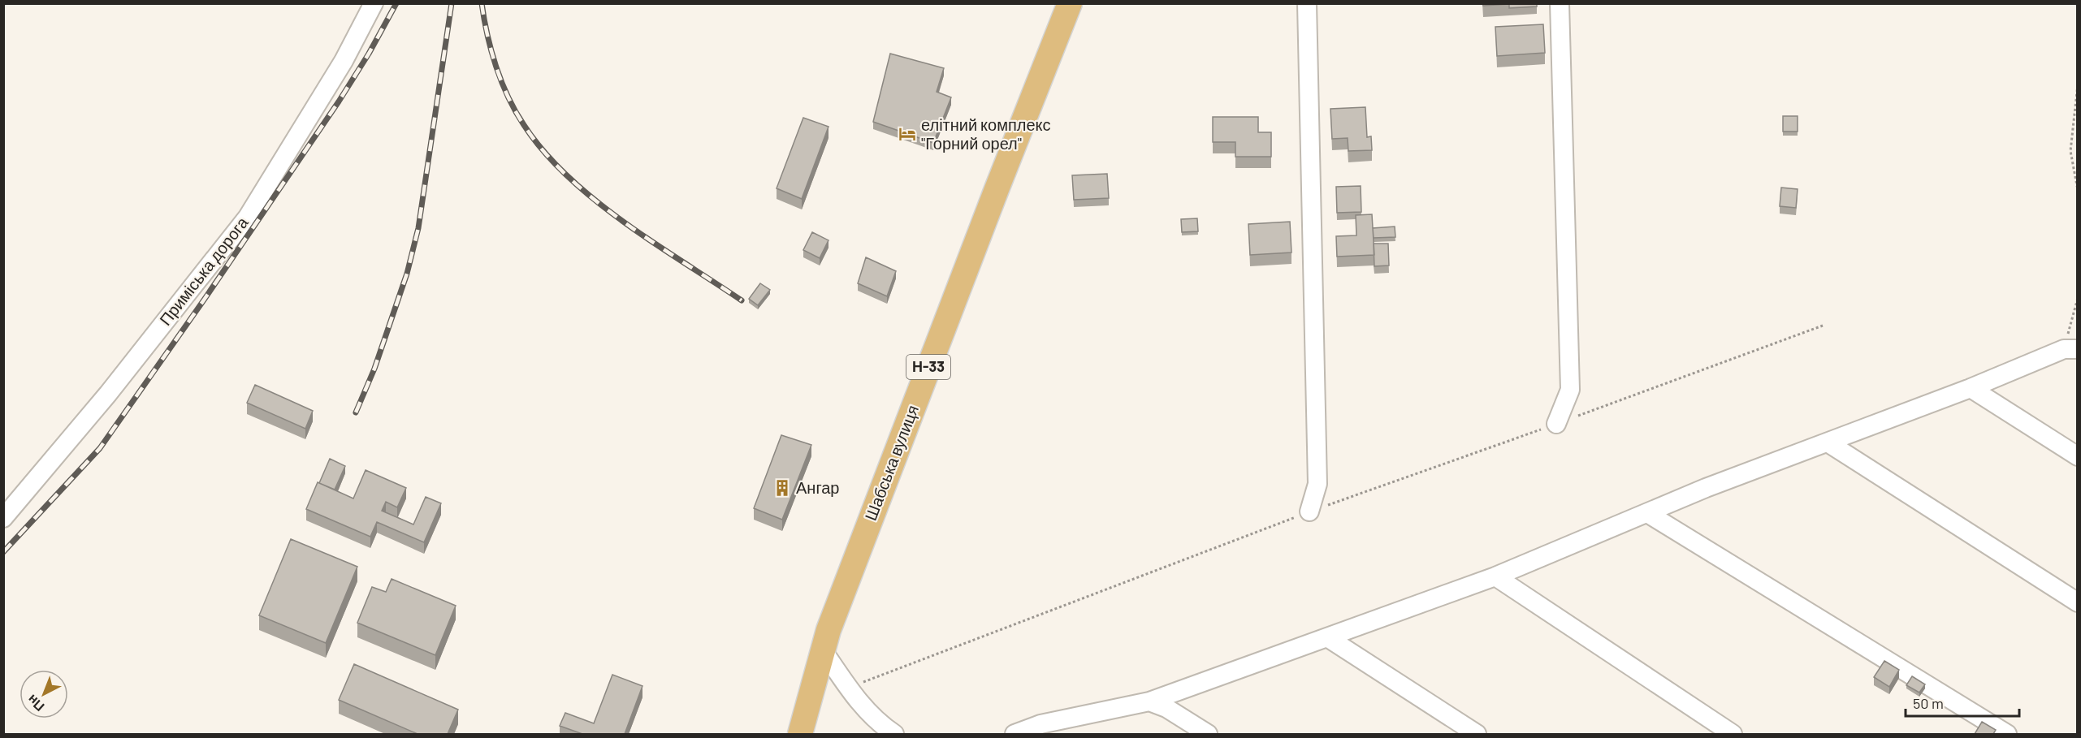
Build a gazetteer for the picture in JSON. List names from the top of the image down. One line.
{"streets":{"main road":["Н-33","Шабська вулиця"],"street":["Приміська дорога"]},"places":{"hotel":["елітний комплекс \"Горний орел\""],"building":["Ангар"]},"scale_bar":"50 m","north":"bottom left"}
